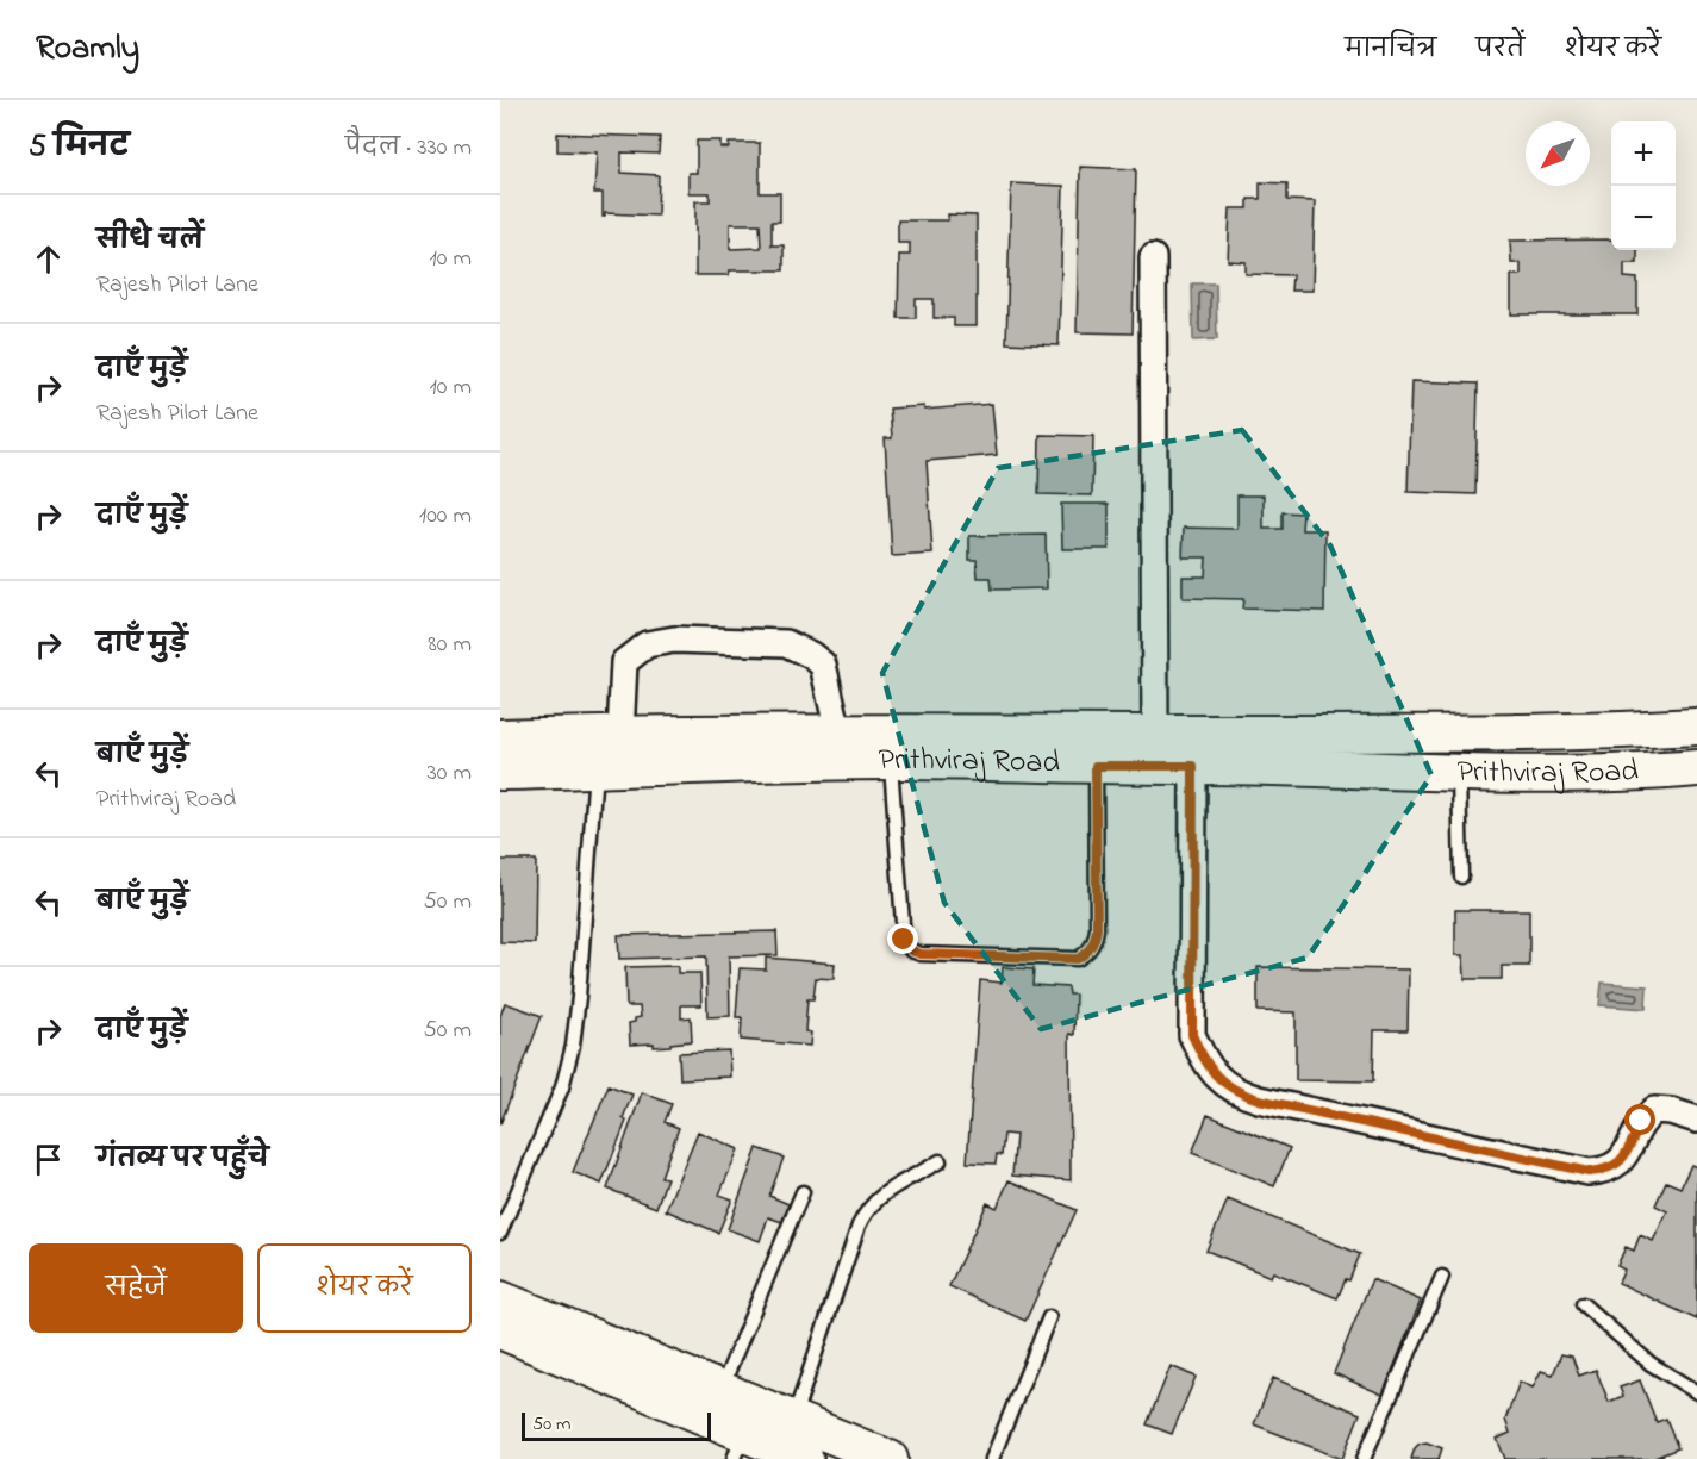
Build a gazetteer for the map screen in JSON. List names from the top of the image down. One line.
{"streets":{"main road":["Prithviraj Road"]},"scale_bar":"50 m","north":"bottom left","page":{"header":"Roamly","nav":["मानचित्र","परतें","शेयर करें"],"heading":["5 मिनट","पैदल · 330 m"],"map_buttons":["+","−"],"list":[["सीधे चलें","Rajesh Pilot Lane","10 m"],["दाएँ मुड़ें","Rajesh Pilot Lane","10 m"],["दाएँ मुड़ें","100 m"],["दाएँ मुड़ें","80 m"],["बाएँ मुड़ें","Prithviraj Road","30 m"],["बाएँ मुड़ें","50 m"],["दाएँ मुड़ें","50 m"],"गंतव्य पर पहुँचे"],"buttons":["सहेजें","शेयर करें"],"scale":"50 m"}}
